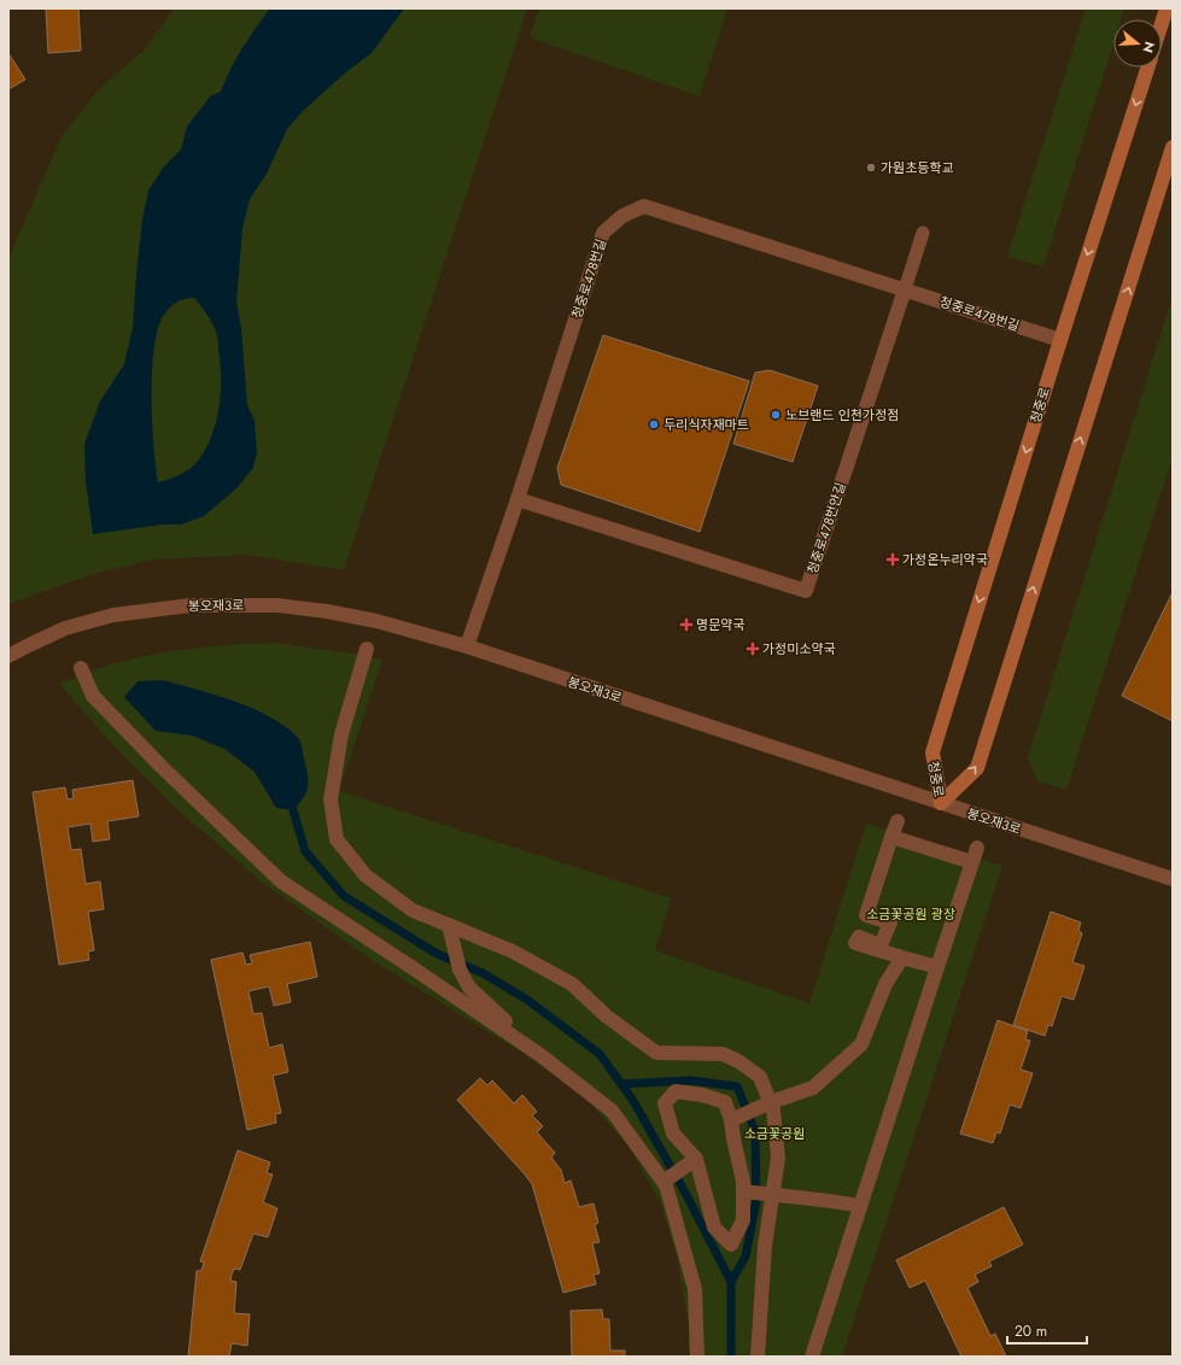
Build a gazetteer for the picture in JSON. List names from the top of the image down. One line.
{"streets":{"street":["청중로478번길","청중로","청중로478번안길","봉오재3로"]},"crossings":[["청중로478번길","청중로"],["청중로478번길","청중로478번안길"],["청중로478번길","봉오재3로"],["청중로","봉오재3로"]],"parks":["소금꽃공원 광장","소금꽃공원"],"places":{"other":["가원초등학교","노브랜드 인천가정점","두리식자재마트"],"health":["가정온누리약국","명문약국","가정미소약국"]},"scale_bar":"20 m","north":"right"}
